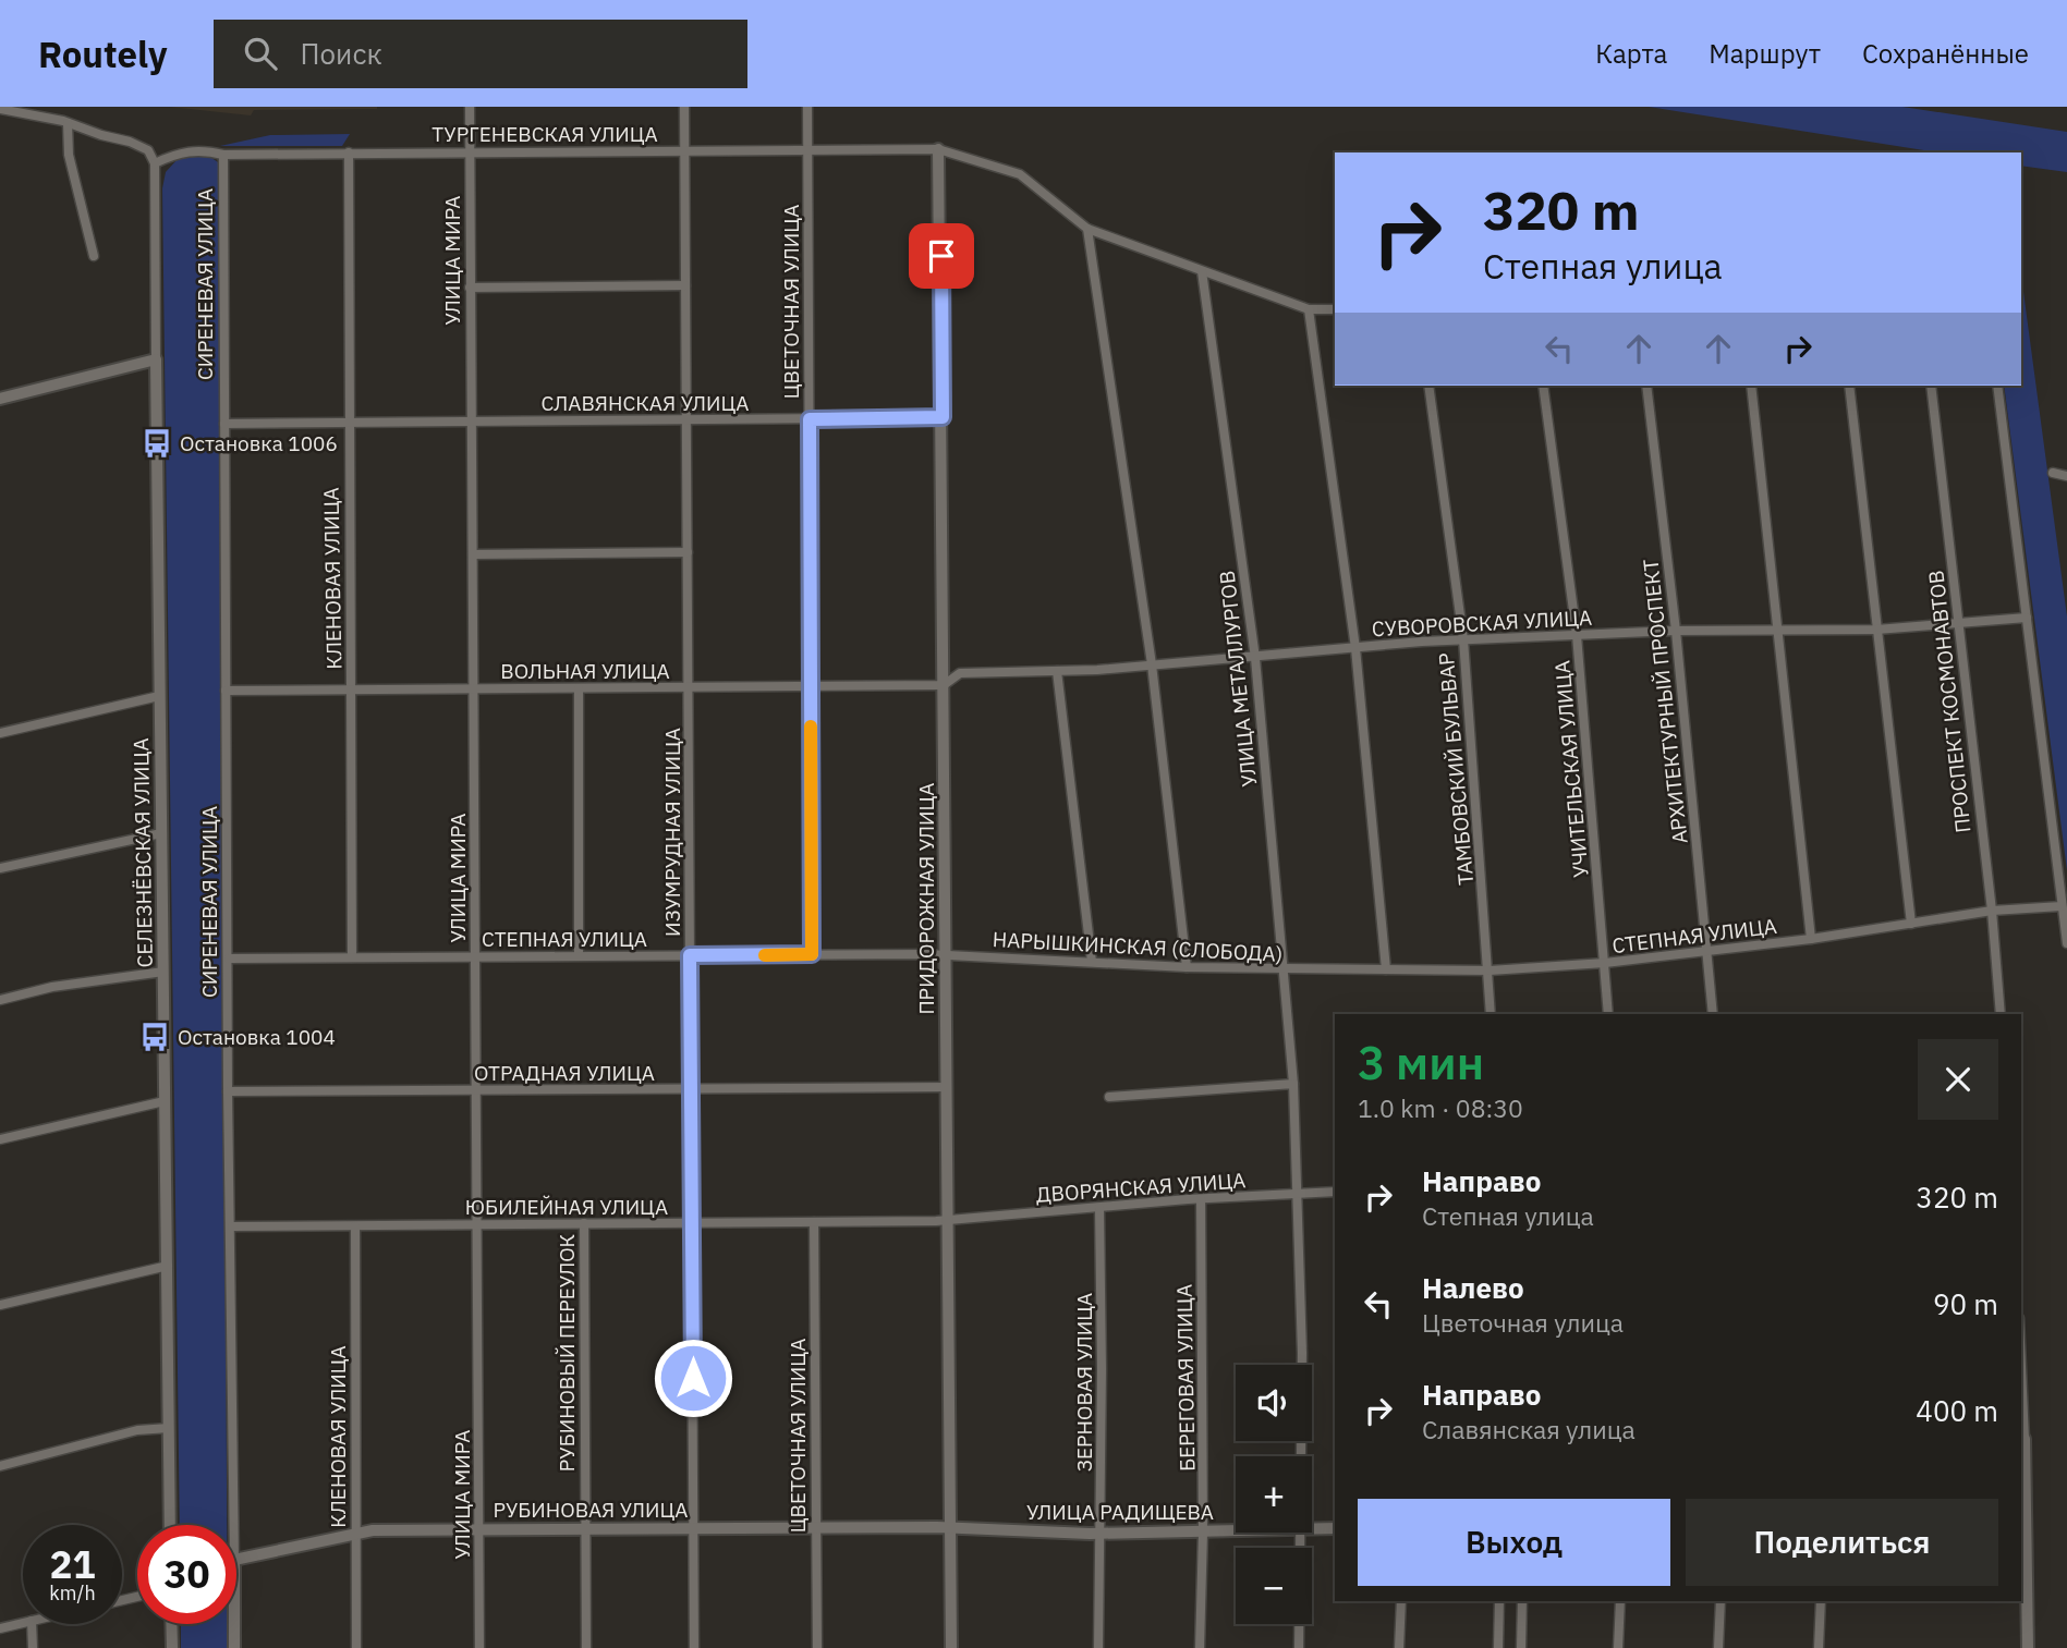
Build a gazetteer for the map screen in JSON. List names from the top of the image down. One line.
{"streets":{"street":["ТУРГЕНЕВСКАЯ УЛИЦА","УЛИЦА МИРА","СИРЕНЕВАЯ УЛИЦА","ЦВЕТОЧНАЯ УЛИЦА","СЛАВЯНСКАЯ УЛИЦА","КЛЕНОВАЯ УЛИЦА","СУВОРОВСКАЯ УЛИЦА","ВОЛЬНАЯ УЛИЦА","УЛИЦА МЕТАЛЛУРГОВ","АРХИТЕКТУРНЫЙ ПРОСПЕКТ","ПРОСПЕКТ КОСМОНАВТОВ","ТАМБОВСКИЙ БУЛЬВАР","УЧИТЕЛЬСКАЯ УЛИЦА","ИЗУМРУДНАЯ УЛИЦА","СЕЛЕЗНЁВСКАЯ УЛИЦА","ПРИДОРОЖНАЯ УЛИЦА","СТЕПНАЯ УЛИЦА","НАРЫШКИНСКАЯ (СЛОБОДА)","ОТРАДНАЯ УЛИЦА","ДВОРЯНСКАЯ УЛИЦА","ЮБИЛЕЙНАЯ УЛИЦА","РУБИНОВЫЙ ПЕРЕУЛОК","БЕРЕГОВАЯ УЛИЦА","ЗЕРНОВАЯ УЛИЦА","РУБИНОВАЯ УЛИЦА","УЛИЦА РАДИЩЕВА"]},"crossings":[["ТУРГЕНЕВСКАЯ УЛИЦА","УЛИЦА МИРА"],["ТУРГЕНЕВСКАЯ УЛИЦА","СИРЕНЕВАЯ УЛИЦА"],["ТУРГЕНЕВСКАЯ УЛИЦА","ЦВЕТОЧНАЯ УЛИЦА"],["ТУРГЕНЕВСКАЯ УЛИЦА","КЛЕНОВАЯ УЛИЦА"],["ТУРГЕНЕВСКАЯ УЛИЦА","УЛИЦА МЕТАЛЛУРГОВ"],["ТУРГЕНЕВСКАЯ УЛИЦА","ИЗУМРУДНАЯ УЛИЦА"],["ТУРГЕНЕВСКАЯ УЛИЦА","СЕЛЕЗНЁВСКАЯ УЛИЦА"],["ТУРГЕНЕВСКАЯ УЛИЦА","ПРИДОРОЖНАЯ УЛИЦА"],["УЛИЦА МИРА","СЛАВЯНСКАЯ УЛИЦА"],["УЛИЦА МИРА","ВОЛЬНАЯ УЛИЦА"],["УЛИЦА МИРА","СТЕПНАЯ УЛИЦА"],["УЛИЦА МИРА","ОТРАДНАЯ УЛИЦА"],["УЛИЦА МИРА","ЮБИЛЕЙНАЯ УЛИЦА"],["УЛИЦА МИРА","РУБИНОВАЯ УЛИЦА"],["СИРЕНЕВАЯ УЛИЦА","СЛАВЯНСКАЯ УЛИЦА"],["СИРЕНЕВАЯ УЛИЦА","ВОЛЬНАЯ УЛИЦА"],["СИРЕНЕВАЯ УЛИЦА","СТЕПНАЯ УЛИЦА"],["СИРЕНЕВАЯ УЛИЦА","ОТРАДНАЯ УЛИЦА"],["СИРЕНЕВАЯ УЛИЦА","ЮБИЛЕЙНАЯ УЛИЦА"],["ЦВЕТОЧНАЯ УЛИЦА","СЛАВЯНСКАЯ УЛИЦА"],["ЦВЕТОЧНАЯ УЛИЦА","ВОЛЬНАЯ УЛИЦА"],["ЦВЕТОЧНАЯ УЛИЦА","СТЕПНАЯ УЛИЦА"],["ЦВЕТОЧНАЯ УЛИЦА","ЮБИЛЕЙНАЯ УЛИЦА"],["ЦВЕТОЧНАЯ УЛИЦА","РУБИНОВАЯ УЛИЦА"],["СЛАВЯНСКАЯ УЛИЦА","КЛЕНОВАЯ УЛИЦА"],["СЛАВЯНСКАЯ УЛИЦА","ИЗУМРУДНАЯ УЛИЦА"],["СЛАВЯНСКАЯ УЛИЦА","ПРИДОРОЖНАЯ УЛИЦА"],["КЛЕНОВАЯ УЛИЦА","ВОЛЬНАЯ УЛИЦА"],["КЛЕНОВАЯ УЛИЦА","СТЕПНАЯ УЛИЦА"],["КЛЕНОВАЯ УЛИЦА","ЮБИЛЕЙНАЯ УЛИЦА"],["КЛЕНОВАЯ УЛИЦА","РУБИНОВАЯ УЛИЦА"],["СУВОРОВСКАЯ УЛИЦА","ВОЛЬНАЯ УЛИЦА"],["СУВОРОВСКАЯ УЛИЦА","УЛИЦА МЕТАЛЛУРГОВ"],["СУВОРОВСКАЯ УЛИЦА","АРХИТЕКТУРНЫЙ ПРОСПЕКТ"],["СУВОРОВСКАЯ УЛИЦА","ПРОСПЕКТ КОСМОНАВТОВ"],["СУВОРОВСКАЯ УЛИЦА","ТАМБОВСКИЙ БУЛЬВАР"],["СУВОРОВСКАЯ УЛИЦА","УЧИТЕЛЬСКАЯ УЛИЦА"],["СУВОРОВСКАЯ УЛИЦА","ПРИДОРОЖНАЯ УЛИЦА"],["ВОЛЬНАЯ УЛИЦА","ИЗУМРУДНАЯ УЛИЦА"],["ВОЛЬНАЯ УЛИЦА","ПРИДОРОЖНАЯ УЛИЦА"],["УЛИЦА МЕТАЛЛУРГОВ","НАРЫШКИНСКАЯ (СЛОБОДА)"],["УЛИЦА МЕТАЛЛУРГОВ","ДВОРЯНСКАЯ УЛИЦА"],["АРХИТЕКТУРНЫЙ ПРОСПЕКТ","СТЕПНАЯ УЛИЦА"],["ПРОСПЕКТ КОСМОНАВТОВ","СТЕПНАЯ УЛИЦА"],["ТАМБОВСКИЙ БУЛЬВАР","СТЕПНАЯ УЛИЦА"],["УЧИТЕЛЬСКАЯ УЛИЦА","СТЕПНАЯ УЛИЦА"],["ИЗУМРУДНАЯ УЛИЦА","СТЕПНАЯ УЛИЦА"],["ИЗУМРУДНАЯ УЛИЦА","ОТРАДНАЯ УЛИЦА"],["ИЗУМРУДНАЯ УЛИЦА","ЮБИЛЕЙНАЯ УЛИЦА"],["ИЗУМРУДНАЯ УЛИЦА","РУБИНОВАЯ УЛИЦА"],["ПРИДОРОЖНАЯ УЛИЦА","СТЕПНАЯ УЛИЦА"],["ПРИДОРОЖНАЯ УЛИЦА","НАРЫШКИНСКАЯ (СЛОБОДА)"],["ПРИДОРОЖНАЯ УЛИЦА","ОТРАДНАЯ УЛИЦА"],["ПРИДОРОЖНАЯ УЛИЦА","ДВОРЯНСКАЯ УЛИЦА"],["ПРИДОРОЖНАЯ УЛИЦА","ЮБИЛЕЙНАЯ УЛИЦА"],["ПРИДОРОЖНАЯ УЛИЦА","РУБИНОВАЯ УЛИЦА"],["ПРИДОРОЖНАЯ УЛИЦА","УЛИЦА РАДИЩЕВА"],["СТЕПНАЯ УЛИЦА","НАРЫШКИНСКАЯ (СЛОБОДА)"],["ДВОРЯНСКАЯ УЛИЦА","ЮБИЛЕЙНАЯ УЛИЦА"],["ДВОРЯНСКАЯ УЛИЦА","БЕРЕГОВАЯ УЛИЦА"],["ДВОРЯНСКАЯ УЛИЦА","ЗЕРНОВАЯ УЛИЦА"],["ЮБИЛЕЙНАЯ УЛИЦА","РУБИНОВЫЙ ПЕРЕУЛОК"],["РУБИНОВЫЙ ПЕРЕУЛОК","РУБИНОВАЯ УЛИЦА"],["БЕРЕГОВАЯ УЛИЦА","УЛИЦА РАДИЩЕВА"],["ЗЕРНОВАЯ УЛИЦА","УЛИЦА РАДИЩЕВА"],["РУБИНОВАЯ УЛИЦА","УЛИЦА РАДИЩЕВА"]],"places":{"bus stop":["Остановка 1006","Остановка 1004"]},"page":{"header":"Routely","search":"Поиск","nav":["Карта","Маршрут","Сохранённые"],"turn":["320 m","Степная улица"],"heading":["3 мин","1.0 km · 08:30"],"list":[{"name":"Направо","note":"Степная улица","value":"320 m"},{"name":"Налево","note":"Цветочная улица","value":"90 m"},{"name":"Направо","note":"Славянская улица","value":"400 m"}],"map_buttons":["+","−"],"buttons":["Выход","Поделиться"],"speed":"21 km/h","limit":"30"}}
